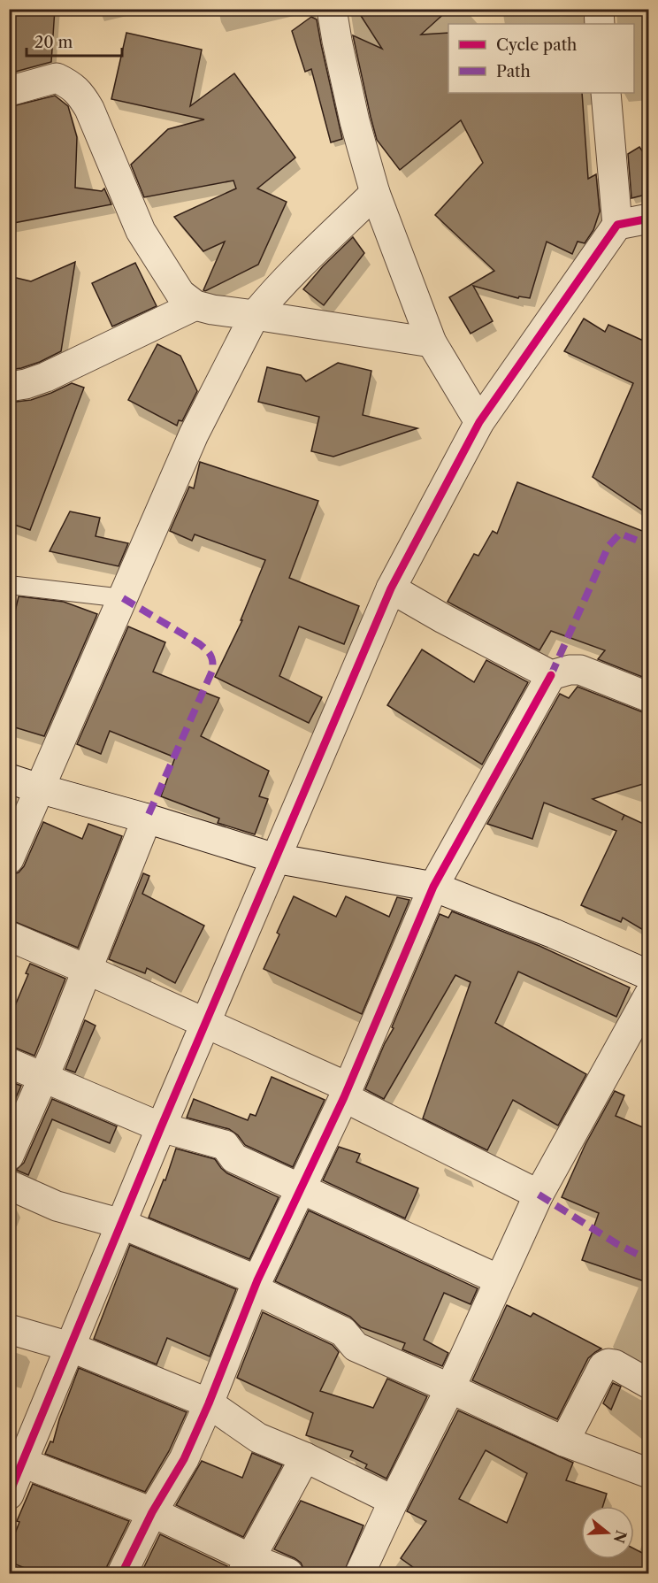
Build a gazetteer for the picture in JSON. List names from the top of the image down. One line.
{"legend":["Cycle path","Path"],"scale_bar":"20 m","north":"right"}
